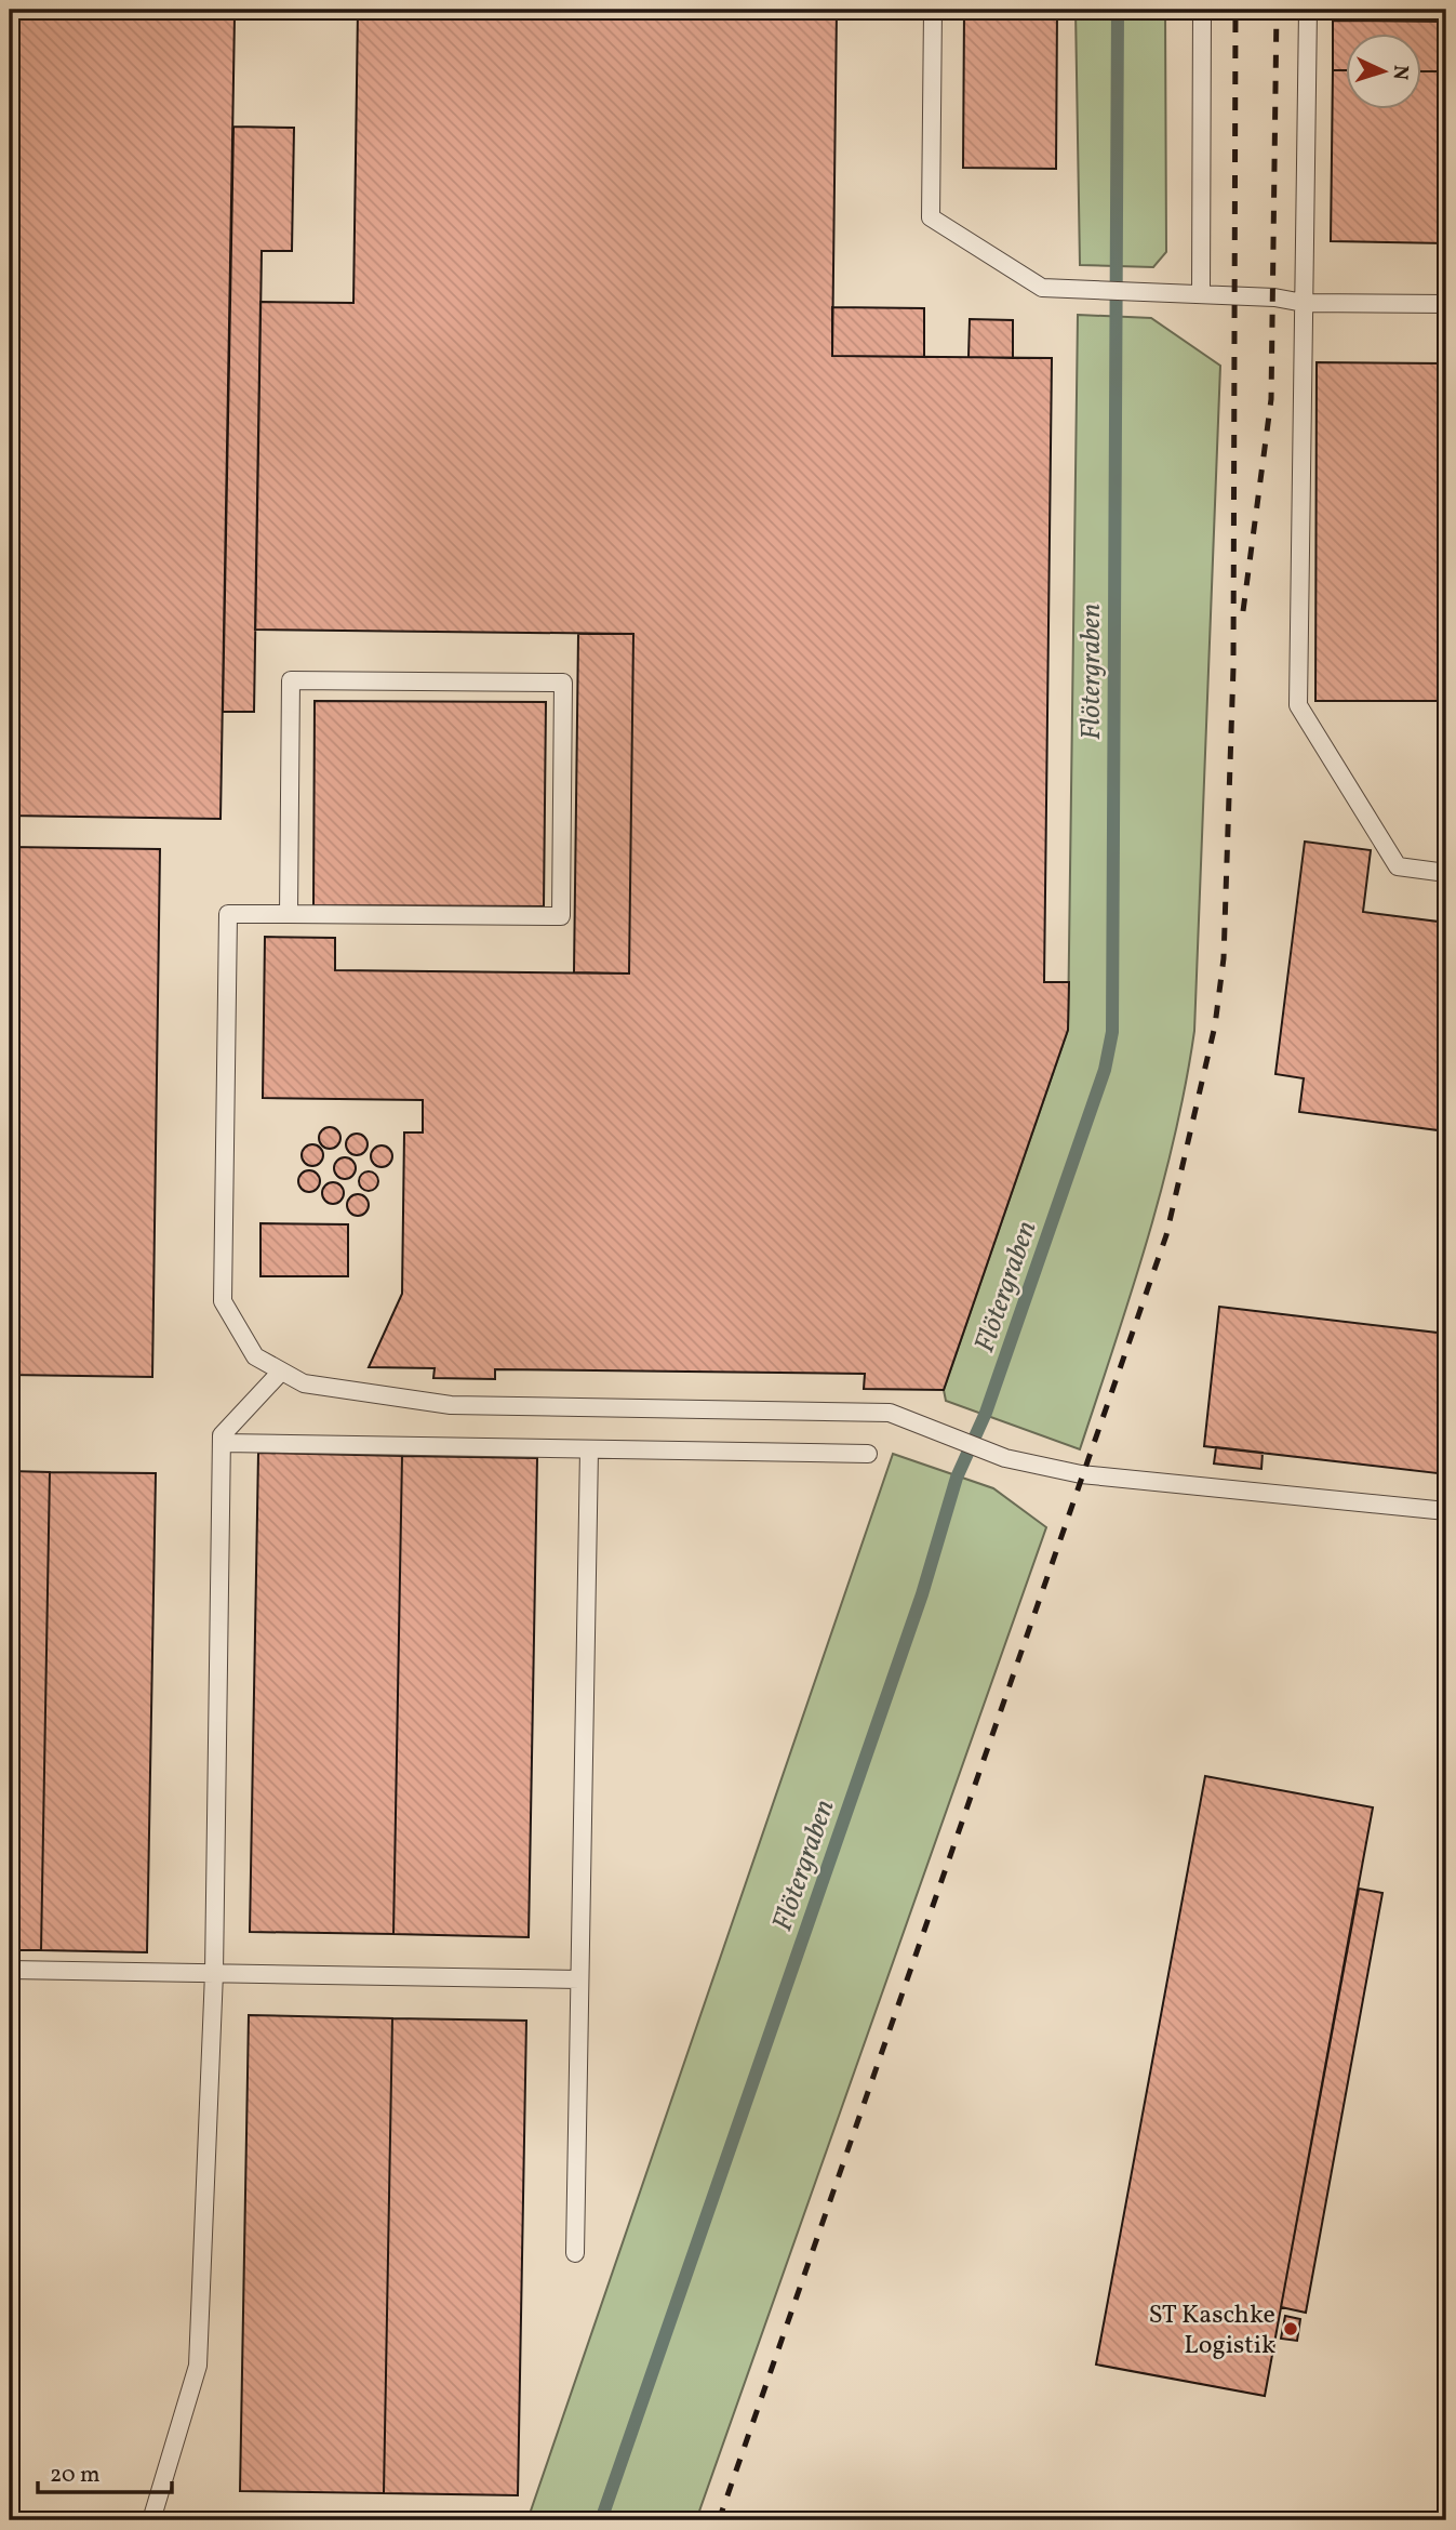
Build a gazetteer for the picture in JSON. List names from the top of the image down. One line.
{"water":["Flötergraben"],"places":["ST Kaschke Logistik"],"scale_bar":"20 m","north":"right"}
